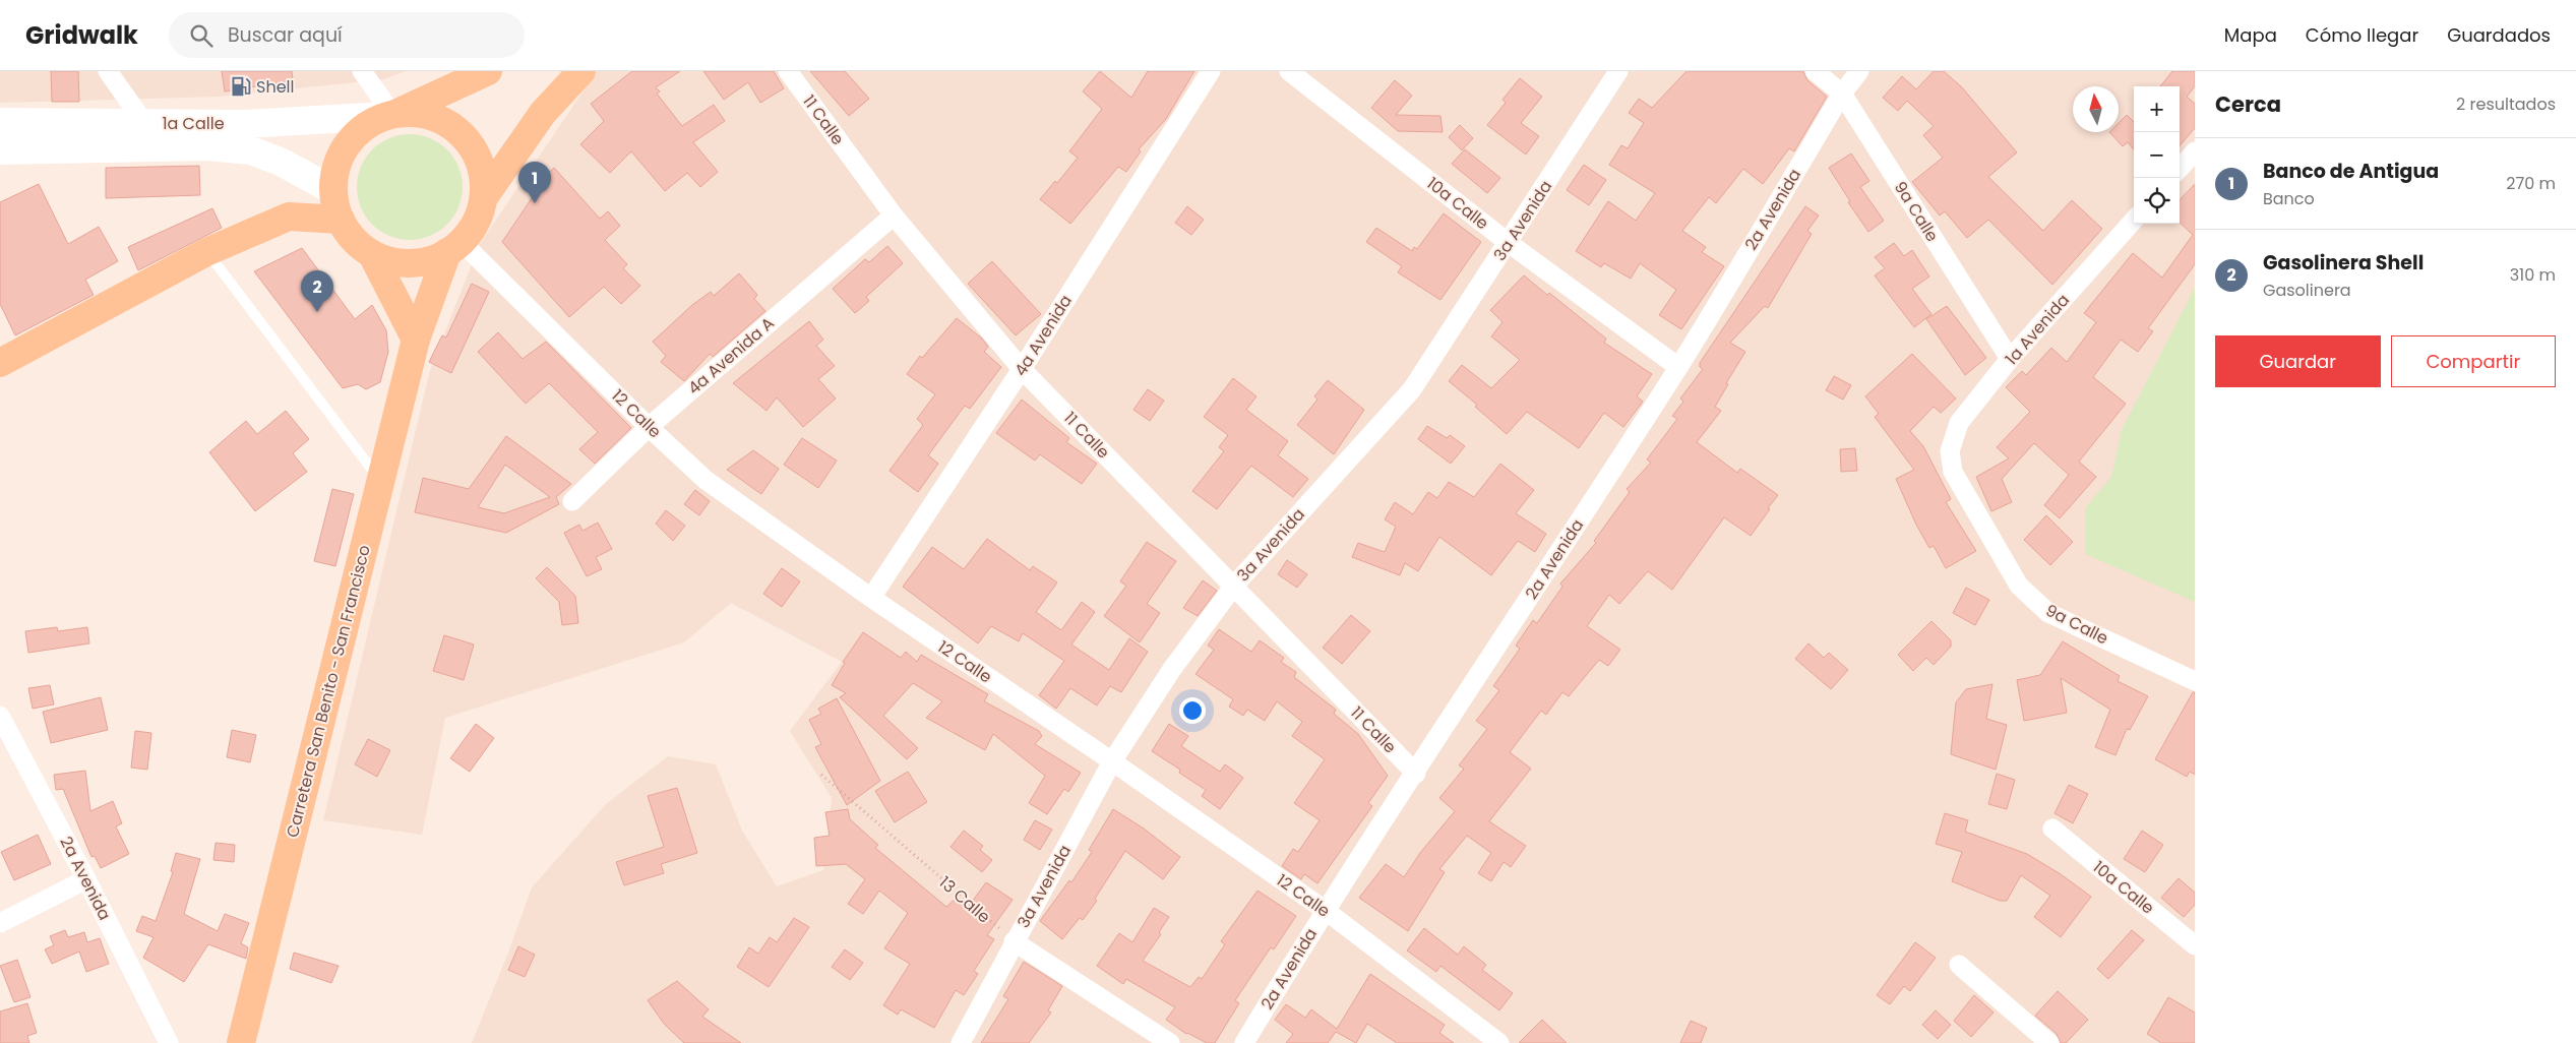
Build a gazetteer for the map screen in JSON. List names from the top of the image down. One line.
{"streets":{"main road":["1a Calle","Carretera San Benito - San Francisco"],"street":["11 Calle","10a Calle","2a Avenida","9a Calle","3a Avenida","1a Avenida","4a Avenida","4a Avenida A","12 Calle"],"path":["13 Calle"]},"crossings":[["11 Calle","2a Avenida"],["11 Calle","3a Avenida"],["11 Calle","4a Avenida"],["11 Calle","4a Avenida A"],["1a Calle","12 Calle"],["1a Calle","Carretera San Benito - San Francisco"],["10a Calle","2a Avenida"],["10a Calle","3a Avenida"],["2a Avenida","9a Calle"],["2a Avenida","12 Calle"],["9a Calle","1a Avenida"],["3a Avenida","12 Calle"],["3a Avenida","13 Calle"],["4a Avenida","12 Calle"],["4a Avenida A","12 Calle"],["12 Calle","Carretera San Benito - San Francisco"]],"places":{"fuel station":["Shell"]},"north":"top","page":{"header":"Gridwalk","search":"Buscar aquí","nav":["Mapa","Cómo llegar","Guardados"],"heading":["Cerca","2 resultados"],"map_buttons":["+","−"],"list":[{"mark":"1","name":"Banco de Antigua","note":"Banco","value":"270 m"},{"mark":"2","name":"Gasolinera Shell","note":"Gasolinera","value":"310 m"}],"pins":["1","2"],"buttons":["Guardar","Compartir"]}}
